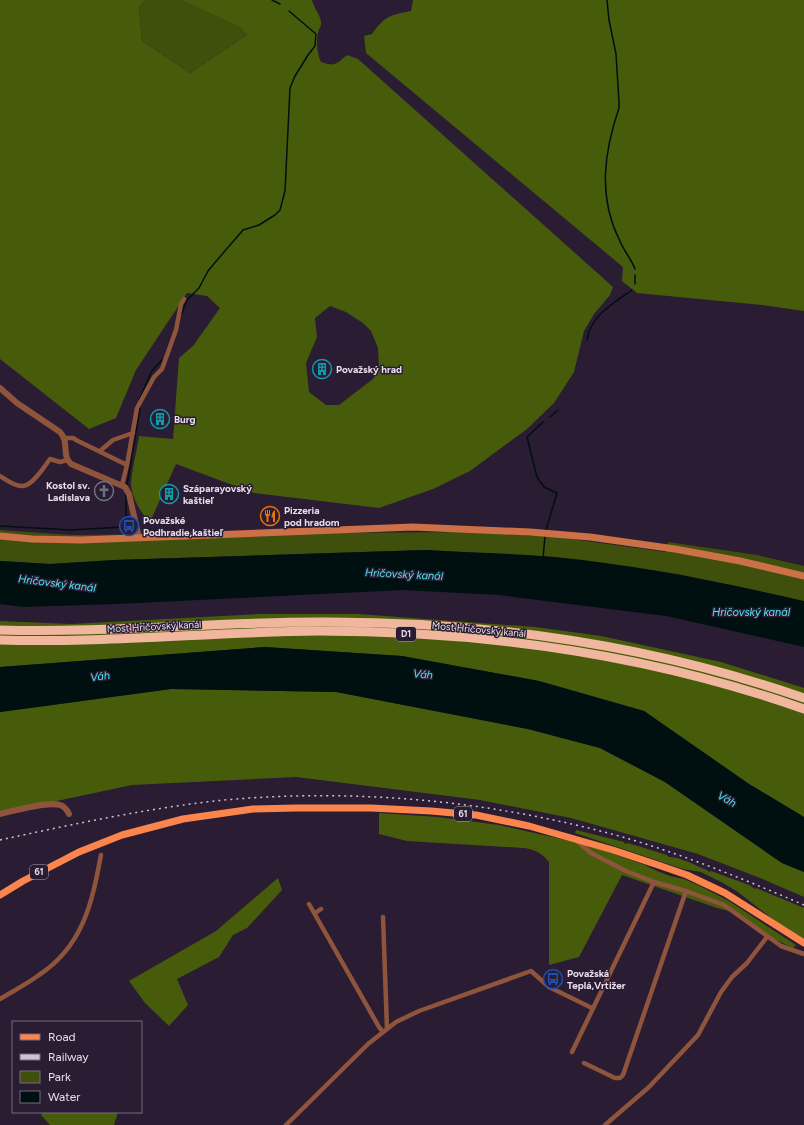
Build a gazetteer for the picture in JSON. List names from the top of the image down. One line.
{"streets":{"highway":["Most Hričovský kanál","D1"],"main road":["61"]},"water":["Hričovský kanál","Váh"],"places":{"building":["Považský hrad","Burg","Száparayovský kaštieľ"],"church":["Kostol sv. Ladislava"],"restaurant":["Pizzeria pod hradom"],"bus stop":["Považské Podhradie,kaštieľ","Považská Teplá,Vrtižer"]},"legend":["Road","Railway","Park","Water"]}
